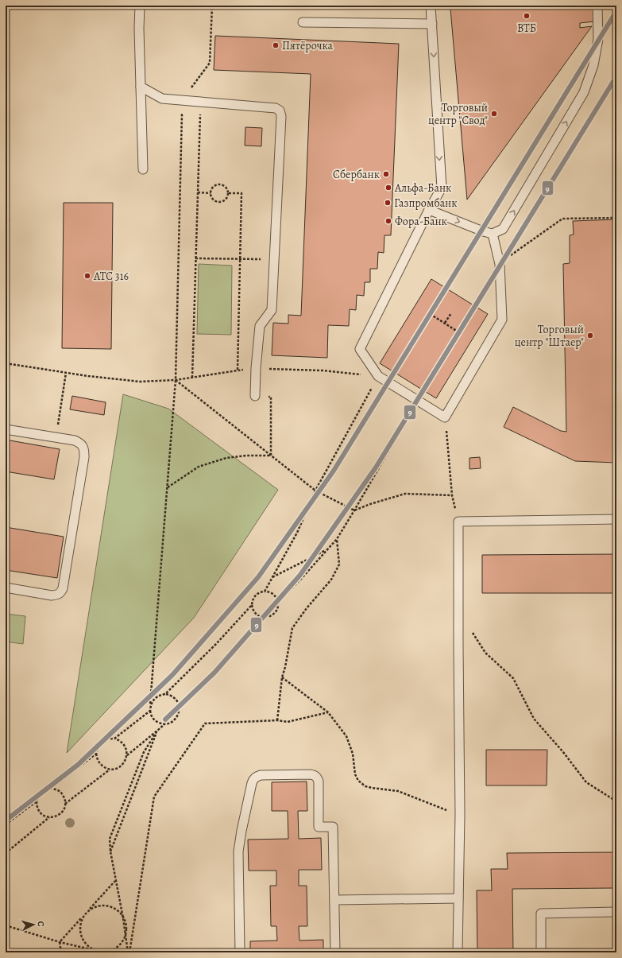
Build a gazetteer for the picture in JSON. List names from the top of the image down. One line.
{"places":["ВТБ","Пятёрочка","Торговый центр \"Свод\"","Сбербанк","Альфа-Банк","Газпромбанк","Фора-Банк","АТС 316","Торговый центр \"Штаер\""],"lines":["transit line 9"],"north":"right"}
